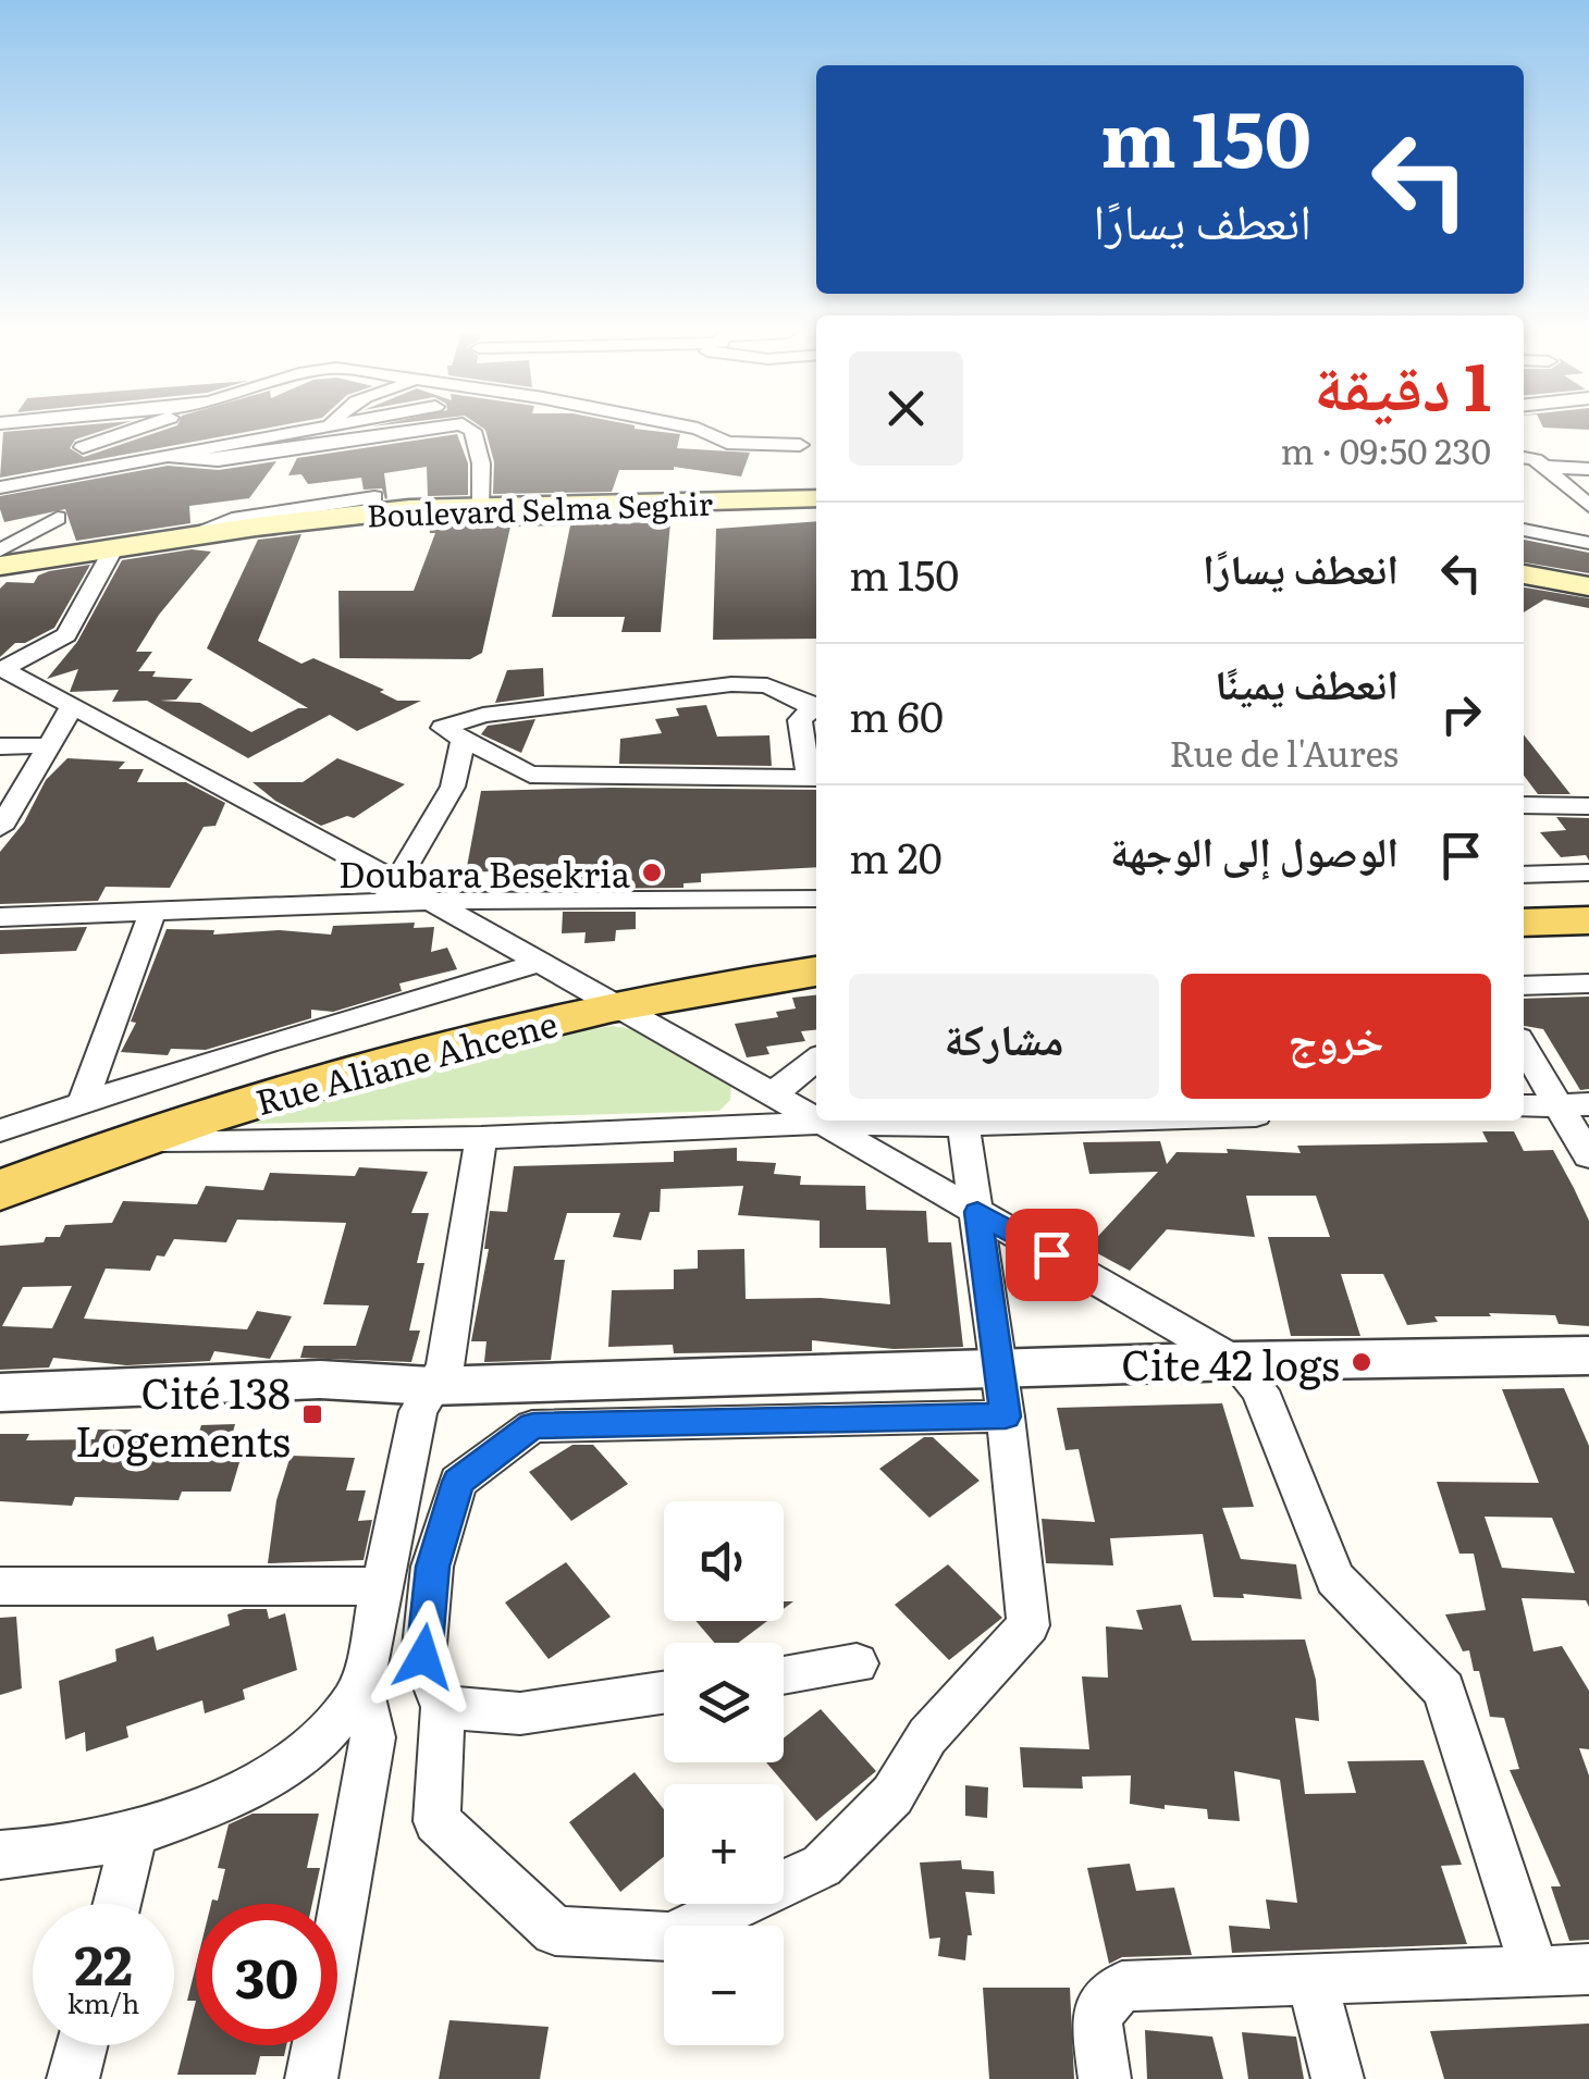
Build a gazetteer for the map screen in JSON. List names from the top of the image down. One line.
{"streets":{"main road":["Boulevard Selma Seghir","Rue Aliane Ahcene"]},"places":{"other":["Doubara Besekria","Cite 42 logs"],"transit":["Cité 138 Logements"]},"page":{"turn":["150 m","انعطف يسارًا"],"heading":["1 دقيقة","230 m · 09:50"],"list":[{"name":"انعطف يسارًا","value":"150 m"},{"name":"انعطف يمينًا","note":"Rue de l'Aures","value":"60 m"},{"name":"الوصول إلى الوجهة","value":"20 m"}],"buttons":["خروج","مشاركة"],"map_buttons":["+","−"],"speed":"22 km/h","limit":"30"}}
